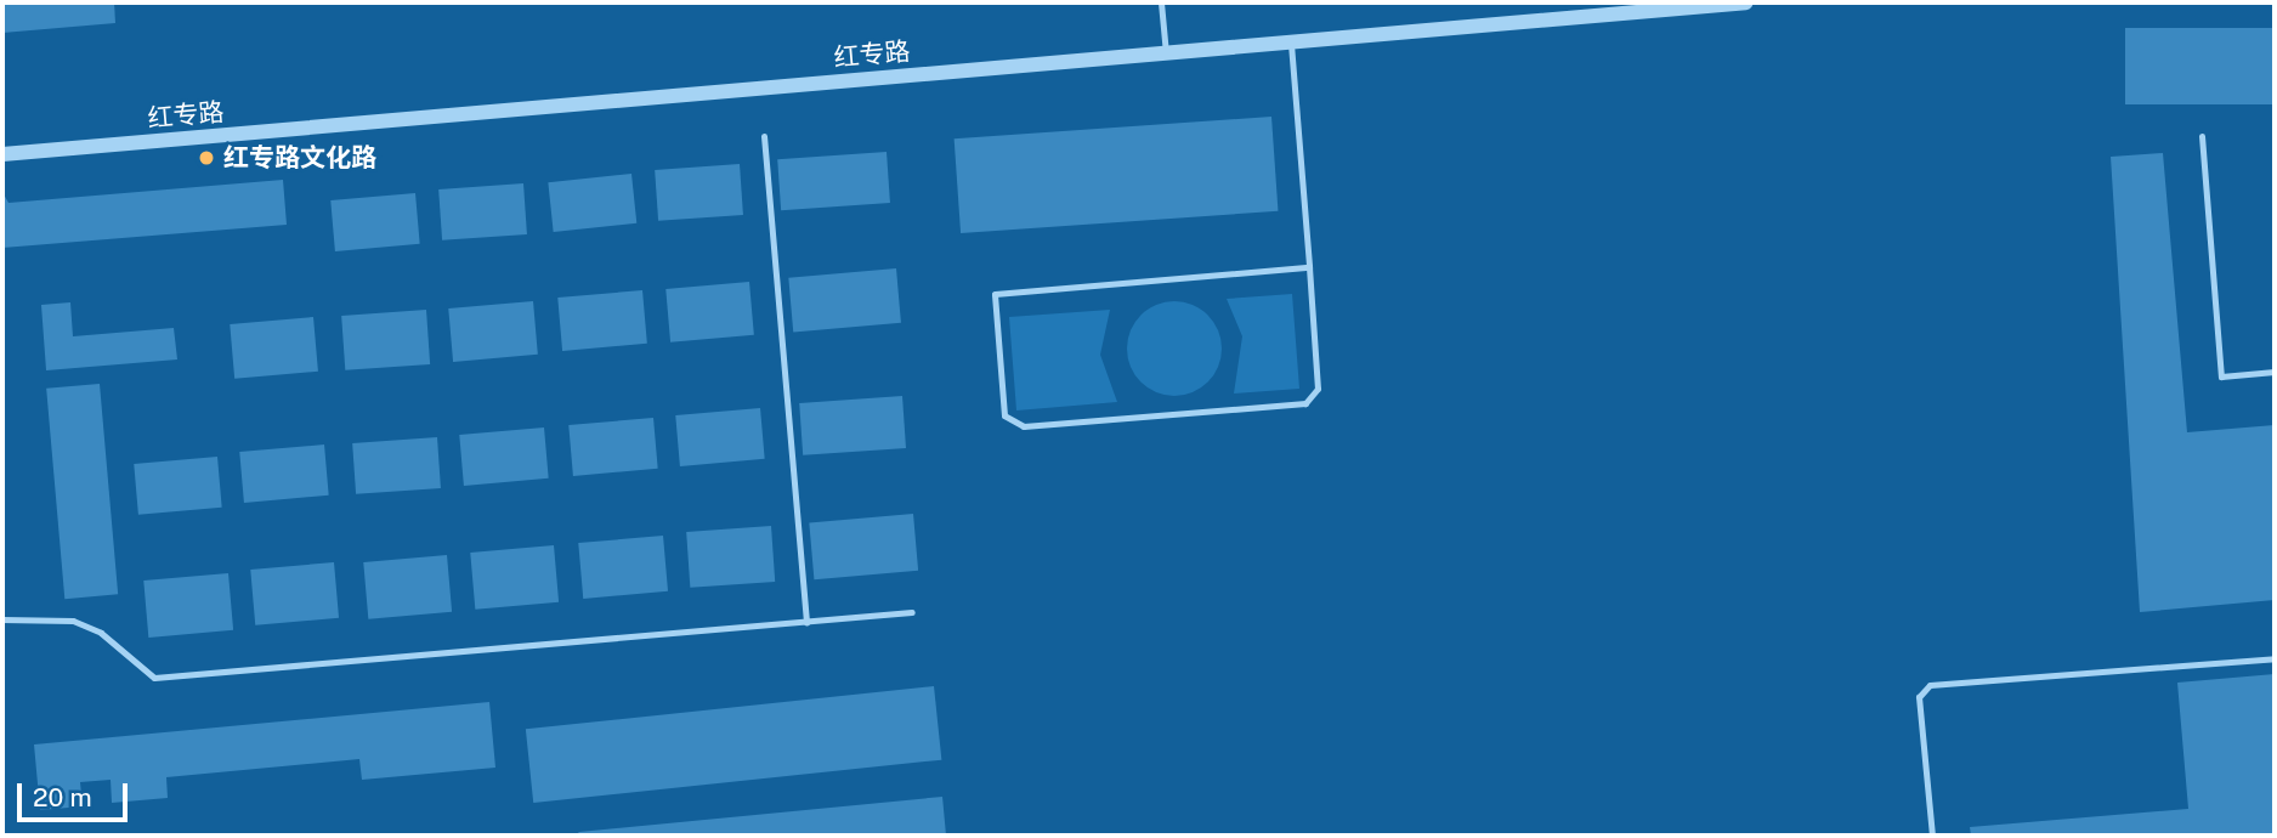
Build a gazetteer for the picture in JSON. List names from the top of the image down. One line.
{"streets":{"street":["红专路"]},"places":["红专路文化路"],"scale_bar":"20 m"}
